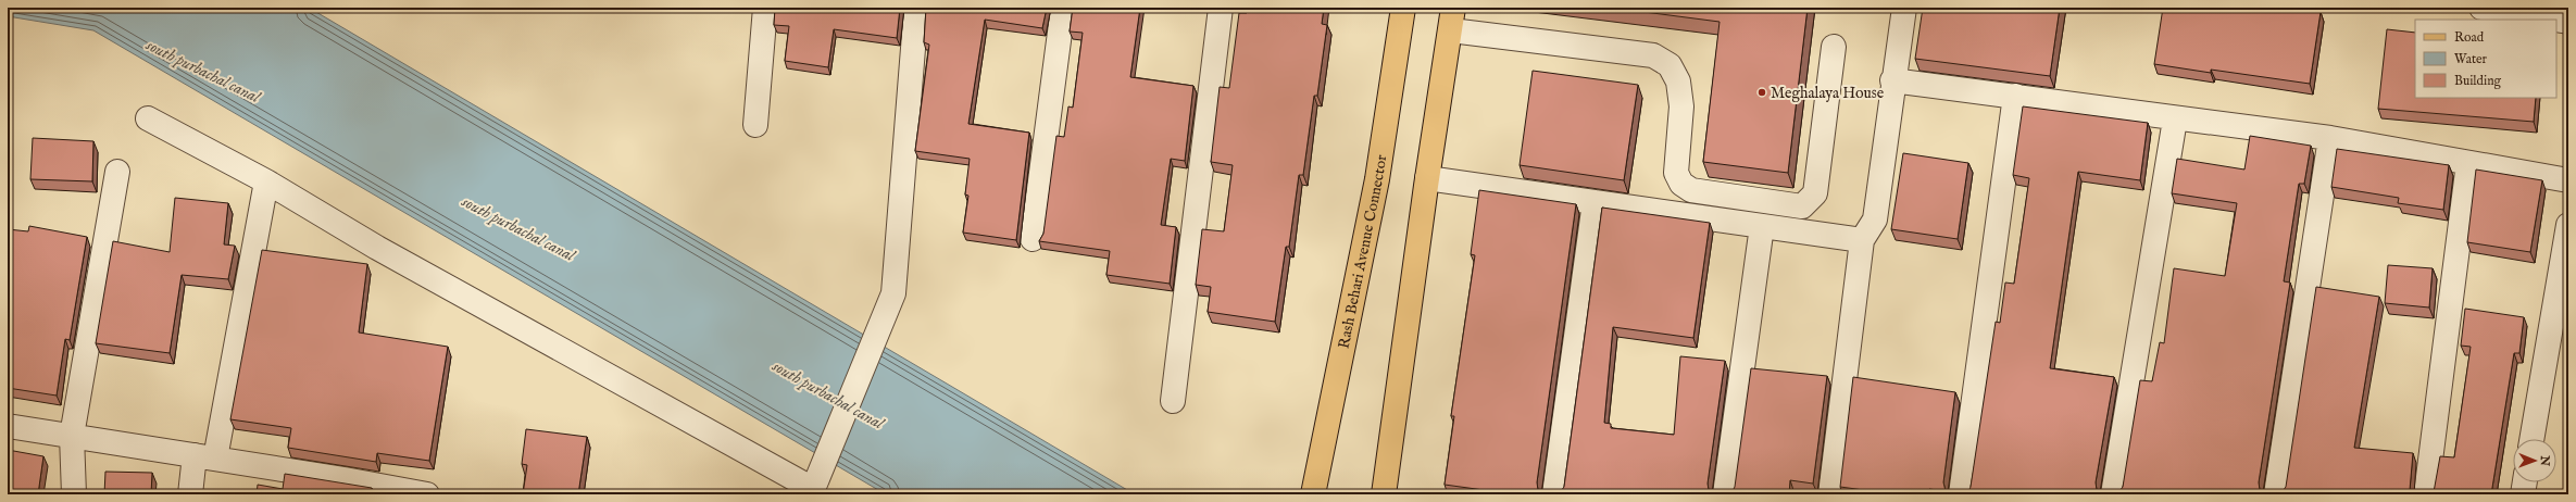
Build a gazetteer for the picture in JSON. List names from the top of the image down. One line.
{"streets":{"main road":["Rash Behari Avenue Connector"]},"water":["south purbachal canal"],"places":["Meghalaya House"],"legend":["Road","Water","Building"],"north":"right"}
